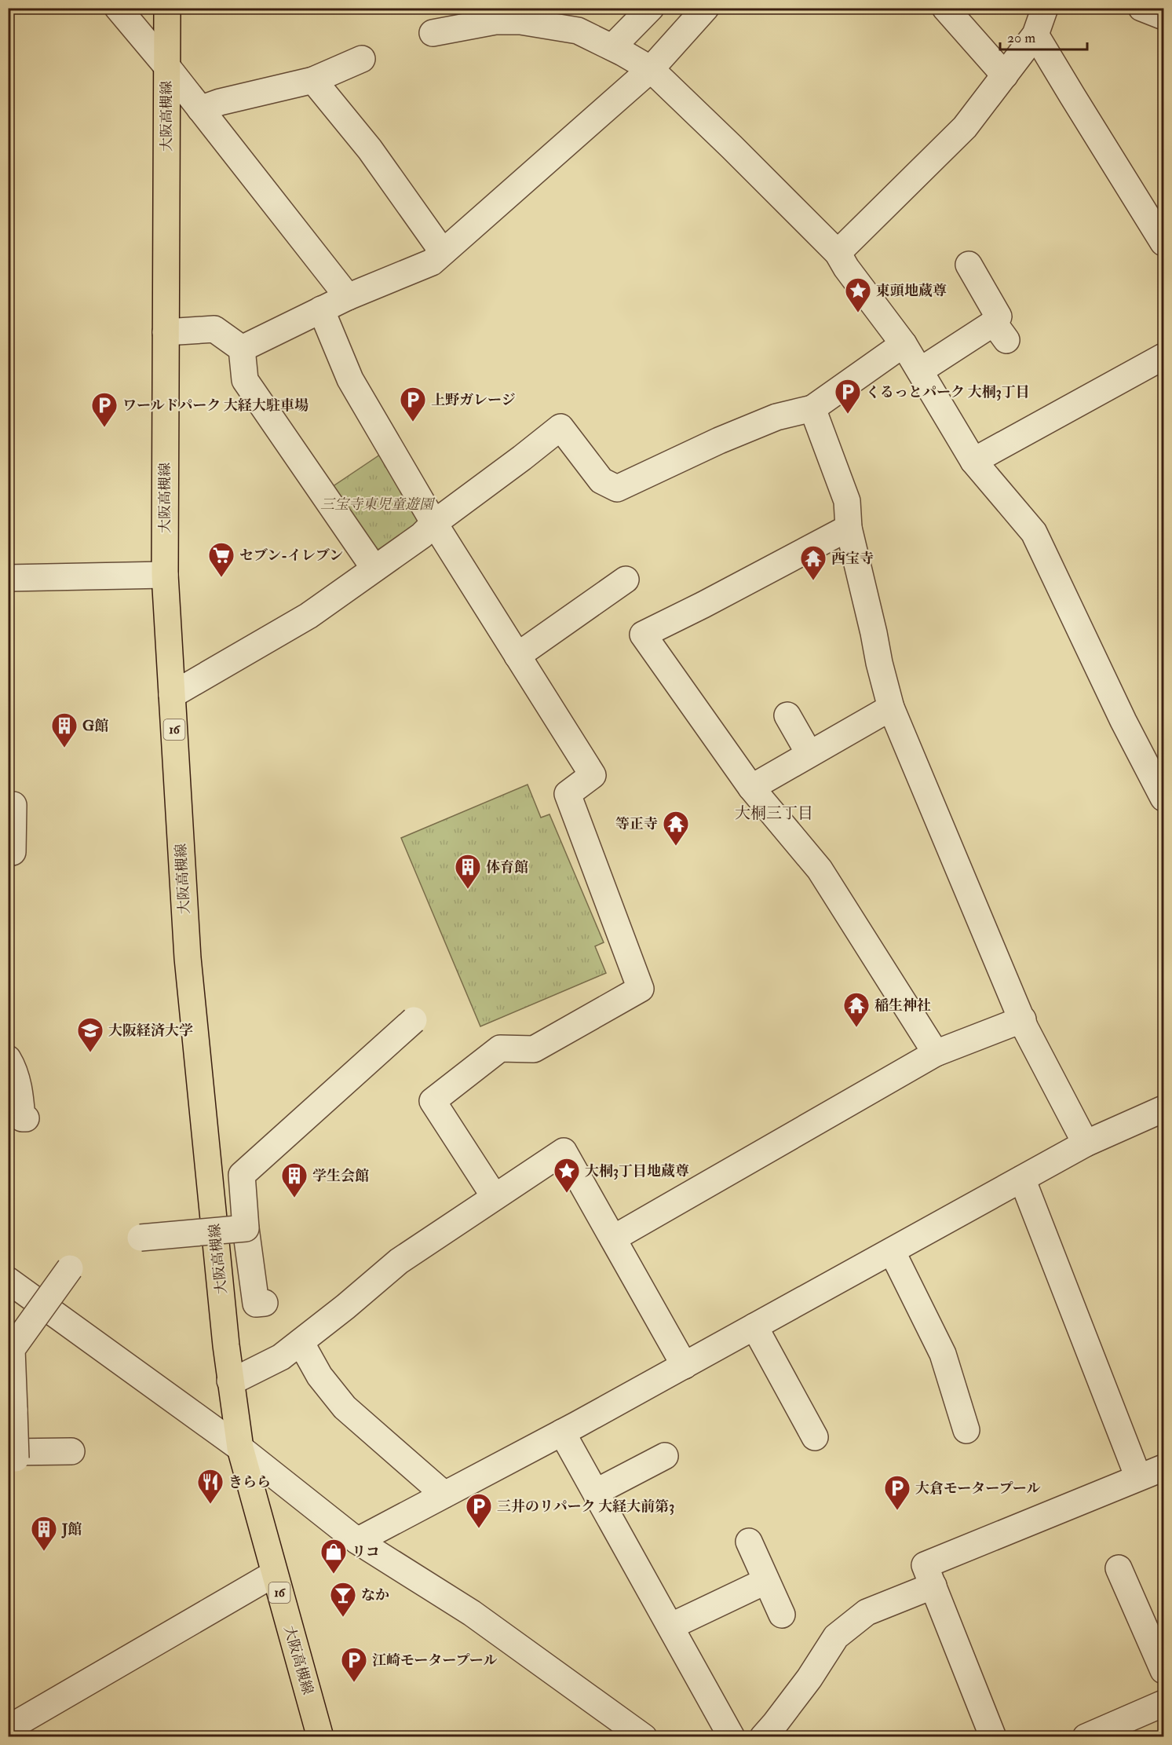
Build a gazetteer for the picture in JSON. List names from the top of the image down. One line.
{"streets":{"main road":["大阪高槻線","16"]},"districts":["大桐三丁目"],"parks":["三宝寺東児童遊園"],"places":{"place":["東頭地蔵尊","大桐3丁目地蔵尊"],"parking":["くるっとパーク 大桐3丁目","上野ガレージ","ワールドパーク 大経大駐車場","大倉モータープール","三井のリパーク 大経大前第3","江崎モータープール"],"supermarket":["セブン-イレブン"],"temple":["西宝寺","等正寺","稲生神社"],"building":["G館","体育館","学生会館","J館"],"school or university":["大阪経済大学"],"restaurant":["きらら"],"shop":["リコ"],"bar":["なか"]},"scale_bar":"20 m"}
